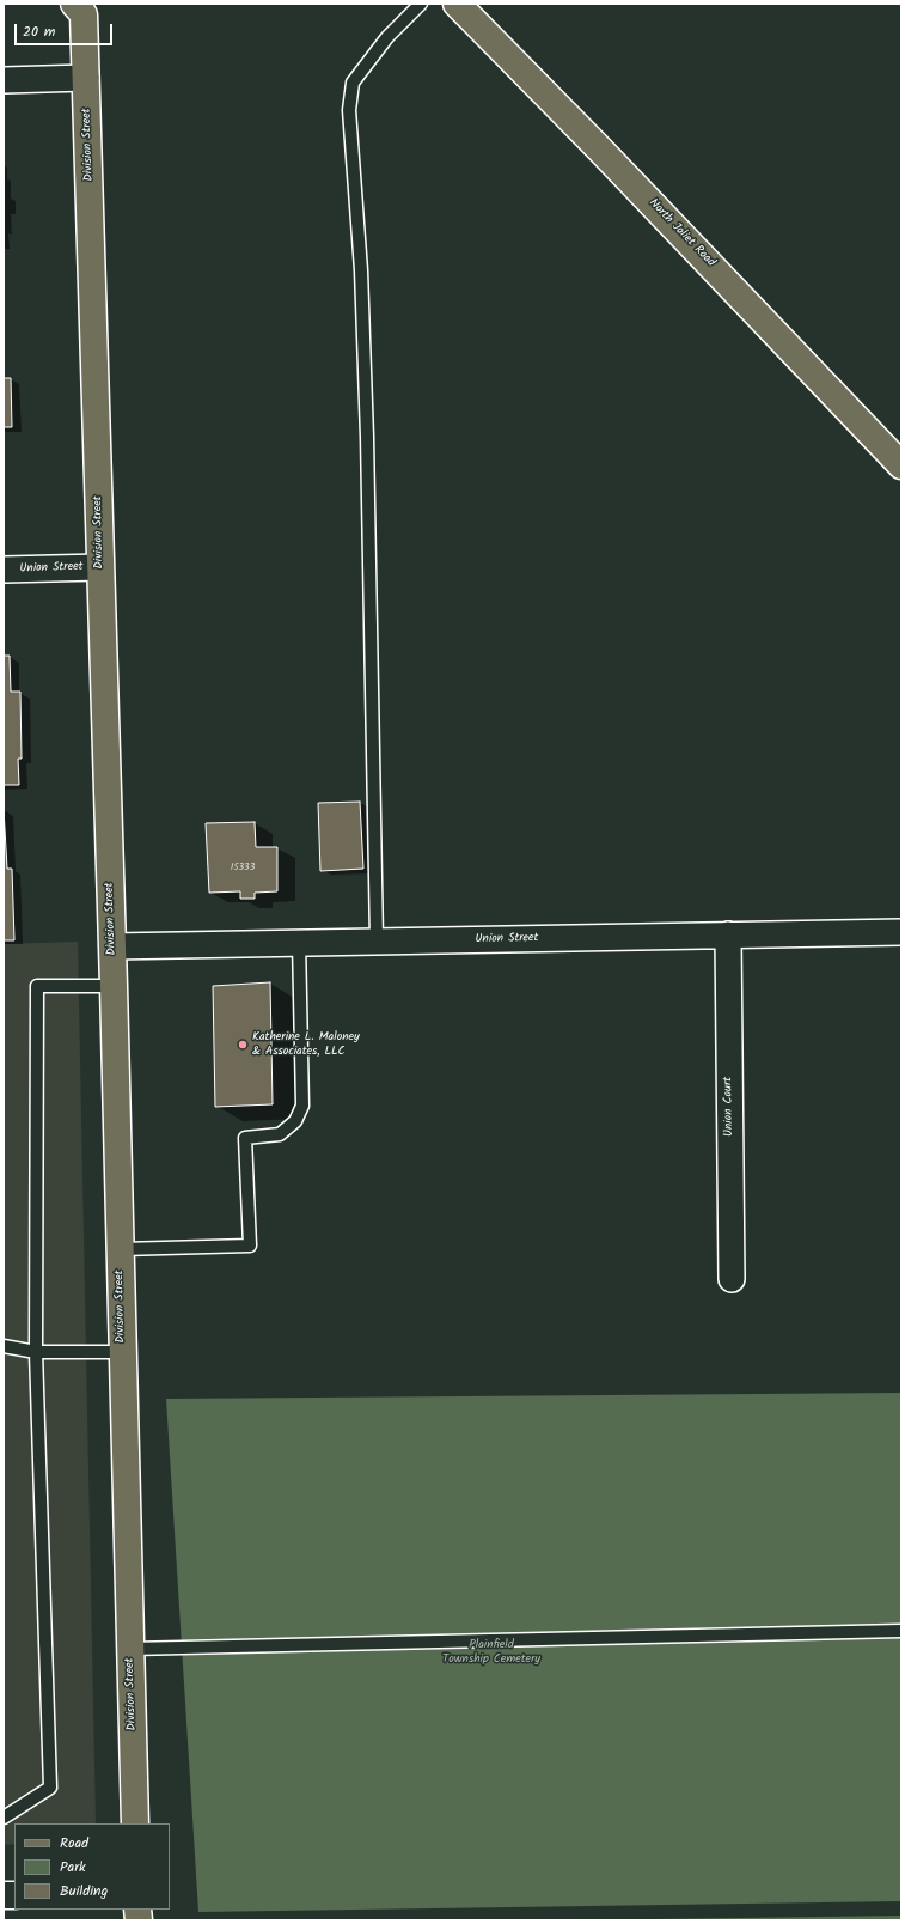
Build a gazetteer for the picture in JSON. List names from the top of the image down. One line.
{"streets":{"main road":["Division Street","North Joliet Road"],"street":["Union Street","Union Court"]},"crossings":[["Division Street","Union Street"],["Union Street","Union Court"]],"parks":["Plainfield Township Cemetery"],"places":["Katherine L. Maloney & Associates, LLC"],"house_numbers":["15333"],"legend":["Road","Park","Building"],"scale_bar":"20 m"}
